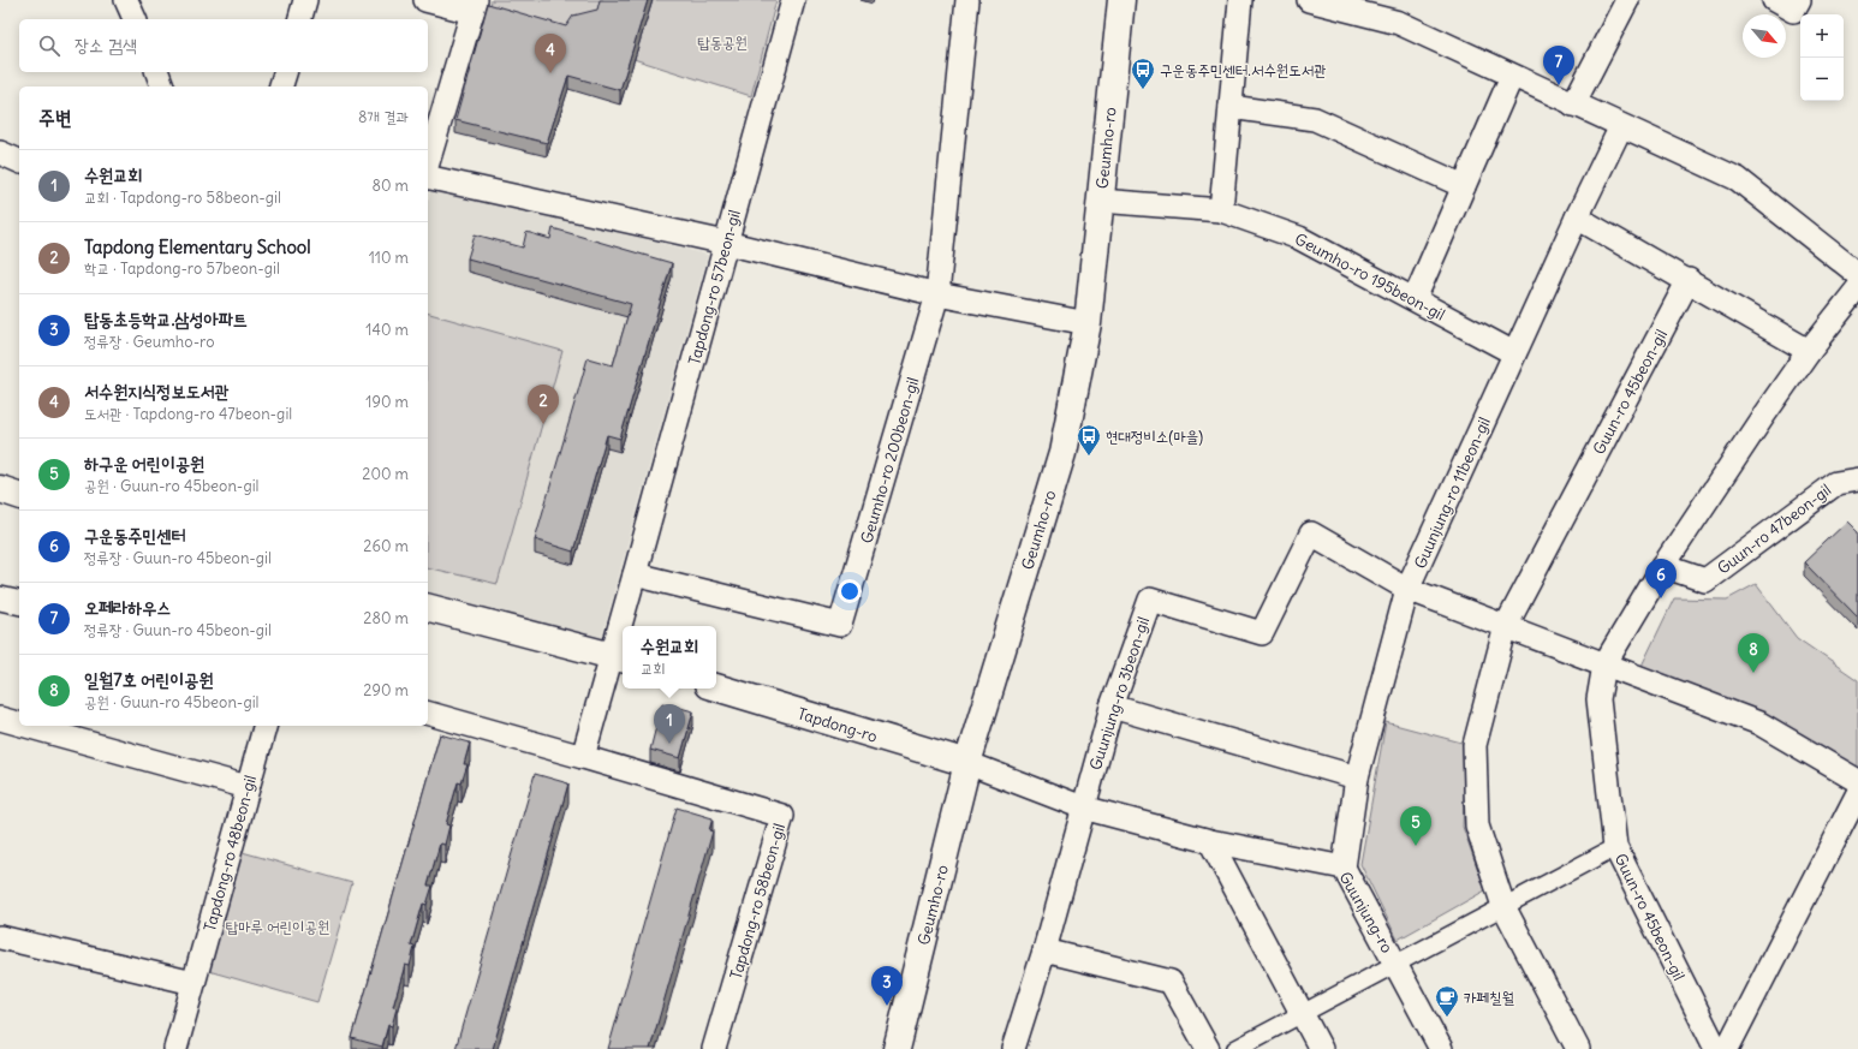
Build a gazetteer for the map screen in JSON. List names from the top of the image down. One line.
{"streets":{"street":["Geumho-ro","Geumho-ro 195beon-gil","Tapdong-ro 57beon-gil","Guun-ro 45beon-gil","Geumho-ro 200beon-gil","Guunjung-ro 11beon-gil","Guun-ro 47beon-gil","Guunjung-ro 3beon-gil","Tapdong-ro","Tapdong-ro 48beon-gil","Tapdong-ro 58beon-gil","Guunjung-ro"]},"crossings":[["Geumho-ro","Geumho-ro 195beon-gil"],["Geumho-ro","Tapdong-ro"],["Geumho-ro","Guunjung-ro"],["Geumho-ro 195beon-gil","Guunjung-ro 11beon-gil"],["Tapdong-ro 57beon-gil","Geumho-ro 200beon-gil"],["Guun-ro 45beon-gil","Guun-ro 47beon-gil"],["Guunjung-ro 11beon-gil","Guunjung-ro 3beon-gil"],["Guunjung-ro 11beon-gil","Guunjung-ro"],["Guunjung-ro 3beon-gil","Guunjung-ro"],["Tapdong-ro","Guunjung-ro"]],"parks":["탑동공원","탑마루 어린이공원"],"places":{"bus stop":["구운동주민센터.서수원도서관","현대정비소(마을)"],"cafe":["카페칠월"]},"north":"bottom right","page":{"map_buttons":["+","−"],"search":"장소 검색","pins":["4","7","2","6","8","1","5","3"],"heading":["주변","8개 결과"],"list":[{"mark":"1","name":"수원교회","note":"교회 · Tapdong-ro 58beon-gil","value":"80 m"},{"mark":"2","name":"Tapdong Elementary School","note":"학교 · Tapdong-ro 57beon-gil","value":"110 m"},{"mark":"3","name":"탑동초등학교.삼성아파트","note":"정류장 · Geumho-ro","value":"140 m"},{"mark":"4","name":"서수원지식정보도서관","note":"도서관 · Tapdong-ro 47beon-gil","value":"190 m"},{"mark":"5","name":"하구운 어린이공원","note":"공원 · Guun-ro 45beon-gil","value":"200 m"},{"mark":"6","name":"구운동주민센터","note":"정류장 · Guun-ro 45beon-gil","value":"260 m"},{"mark":"7","name":"오페라하우스","note":"정류장 · Guun-ro 45beon-gil","value":"280 m"},{"mark":"8","name":"일월7호 어린이공원","note":"공원 · Guun-ro 45beon-gil","value":"290 m"}],"popup":["수원교회","교회"]}}
